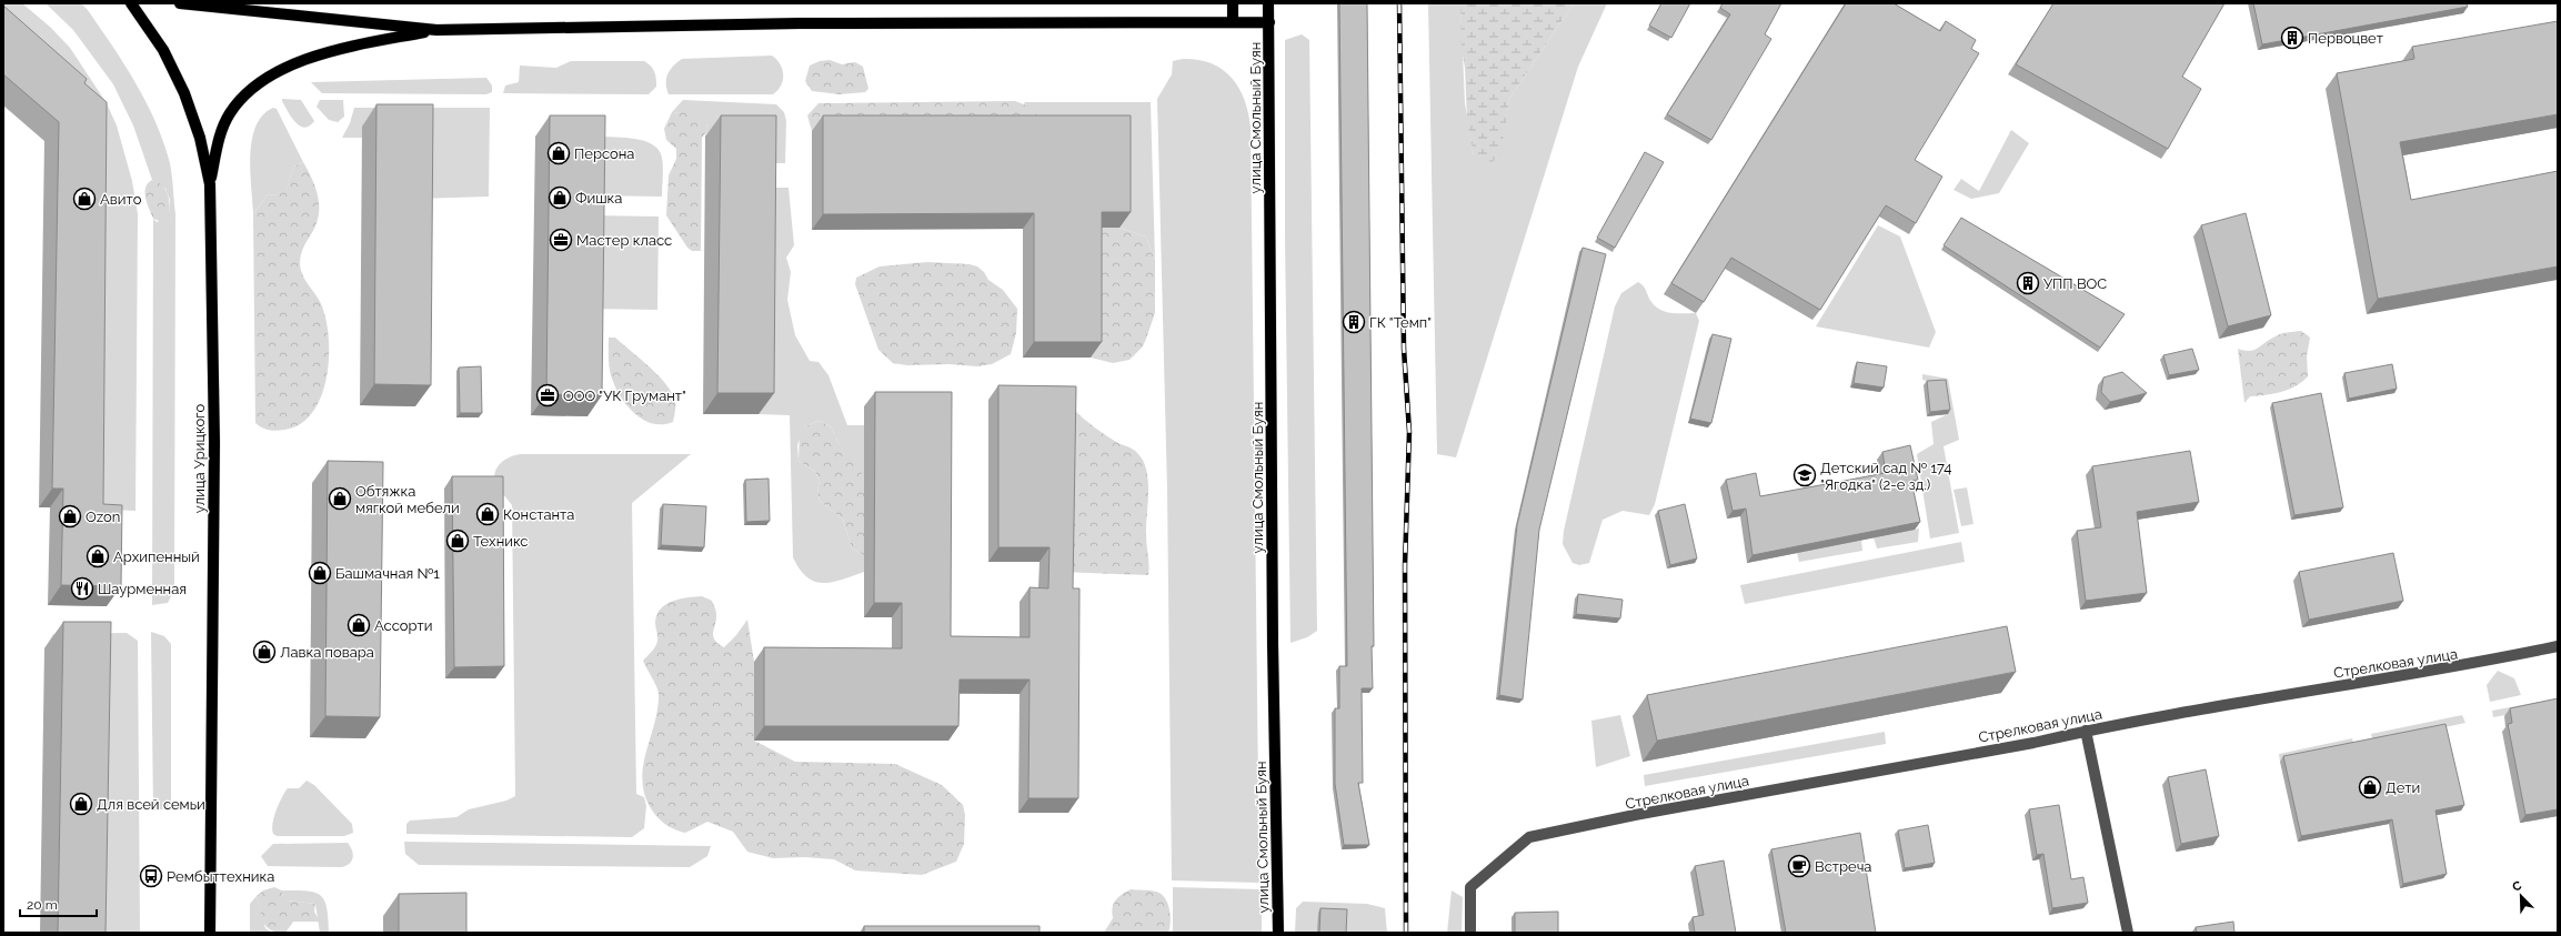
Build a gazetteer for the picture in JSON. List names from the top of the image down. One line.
{"streets":{"main road":["улица Смольный Буян","улица Урицкого"],"street":["Стрелковая улица"]},"places":{"building":["Первоцвет","УПП ВОС","ГК \"Темп\""],"shop":["Персона","Фишка","Авито","Обтяжка мягкой мебели","Константа","Ozon","Техникс","Архипенный","Башмачная №1","Ассорти","Лавка повара","Дети","Для всей семьи"],"office":["Мастер класс","ООО \"УК Грумант\""],"school or university":["Детский сад № 174 \"Ягодка\" (2-е зд.)"],"restaurant":["Шаурменная"],"cafe":["Встреча"],"bus stop":["Рембыттехника"]},"scale_bar":"20 m","north":"top left"}
